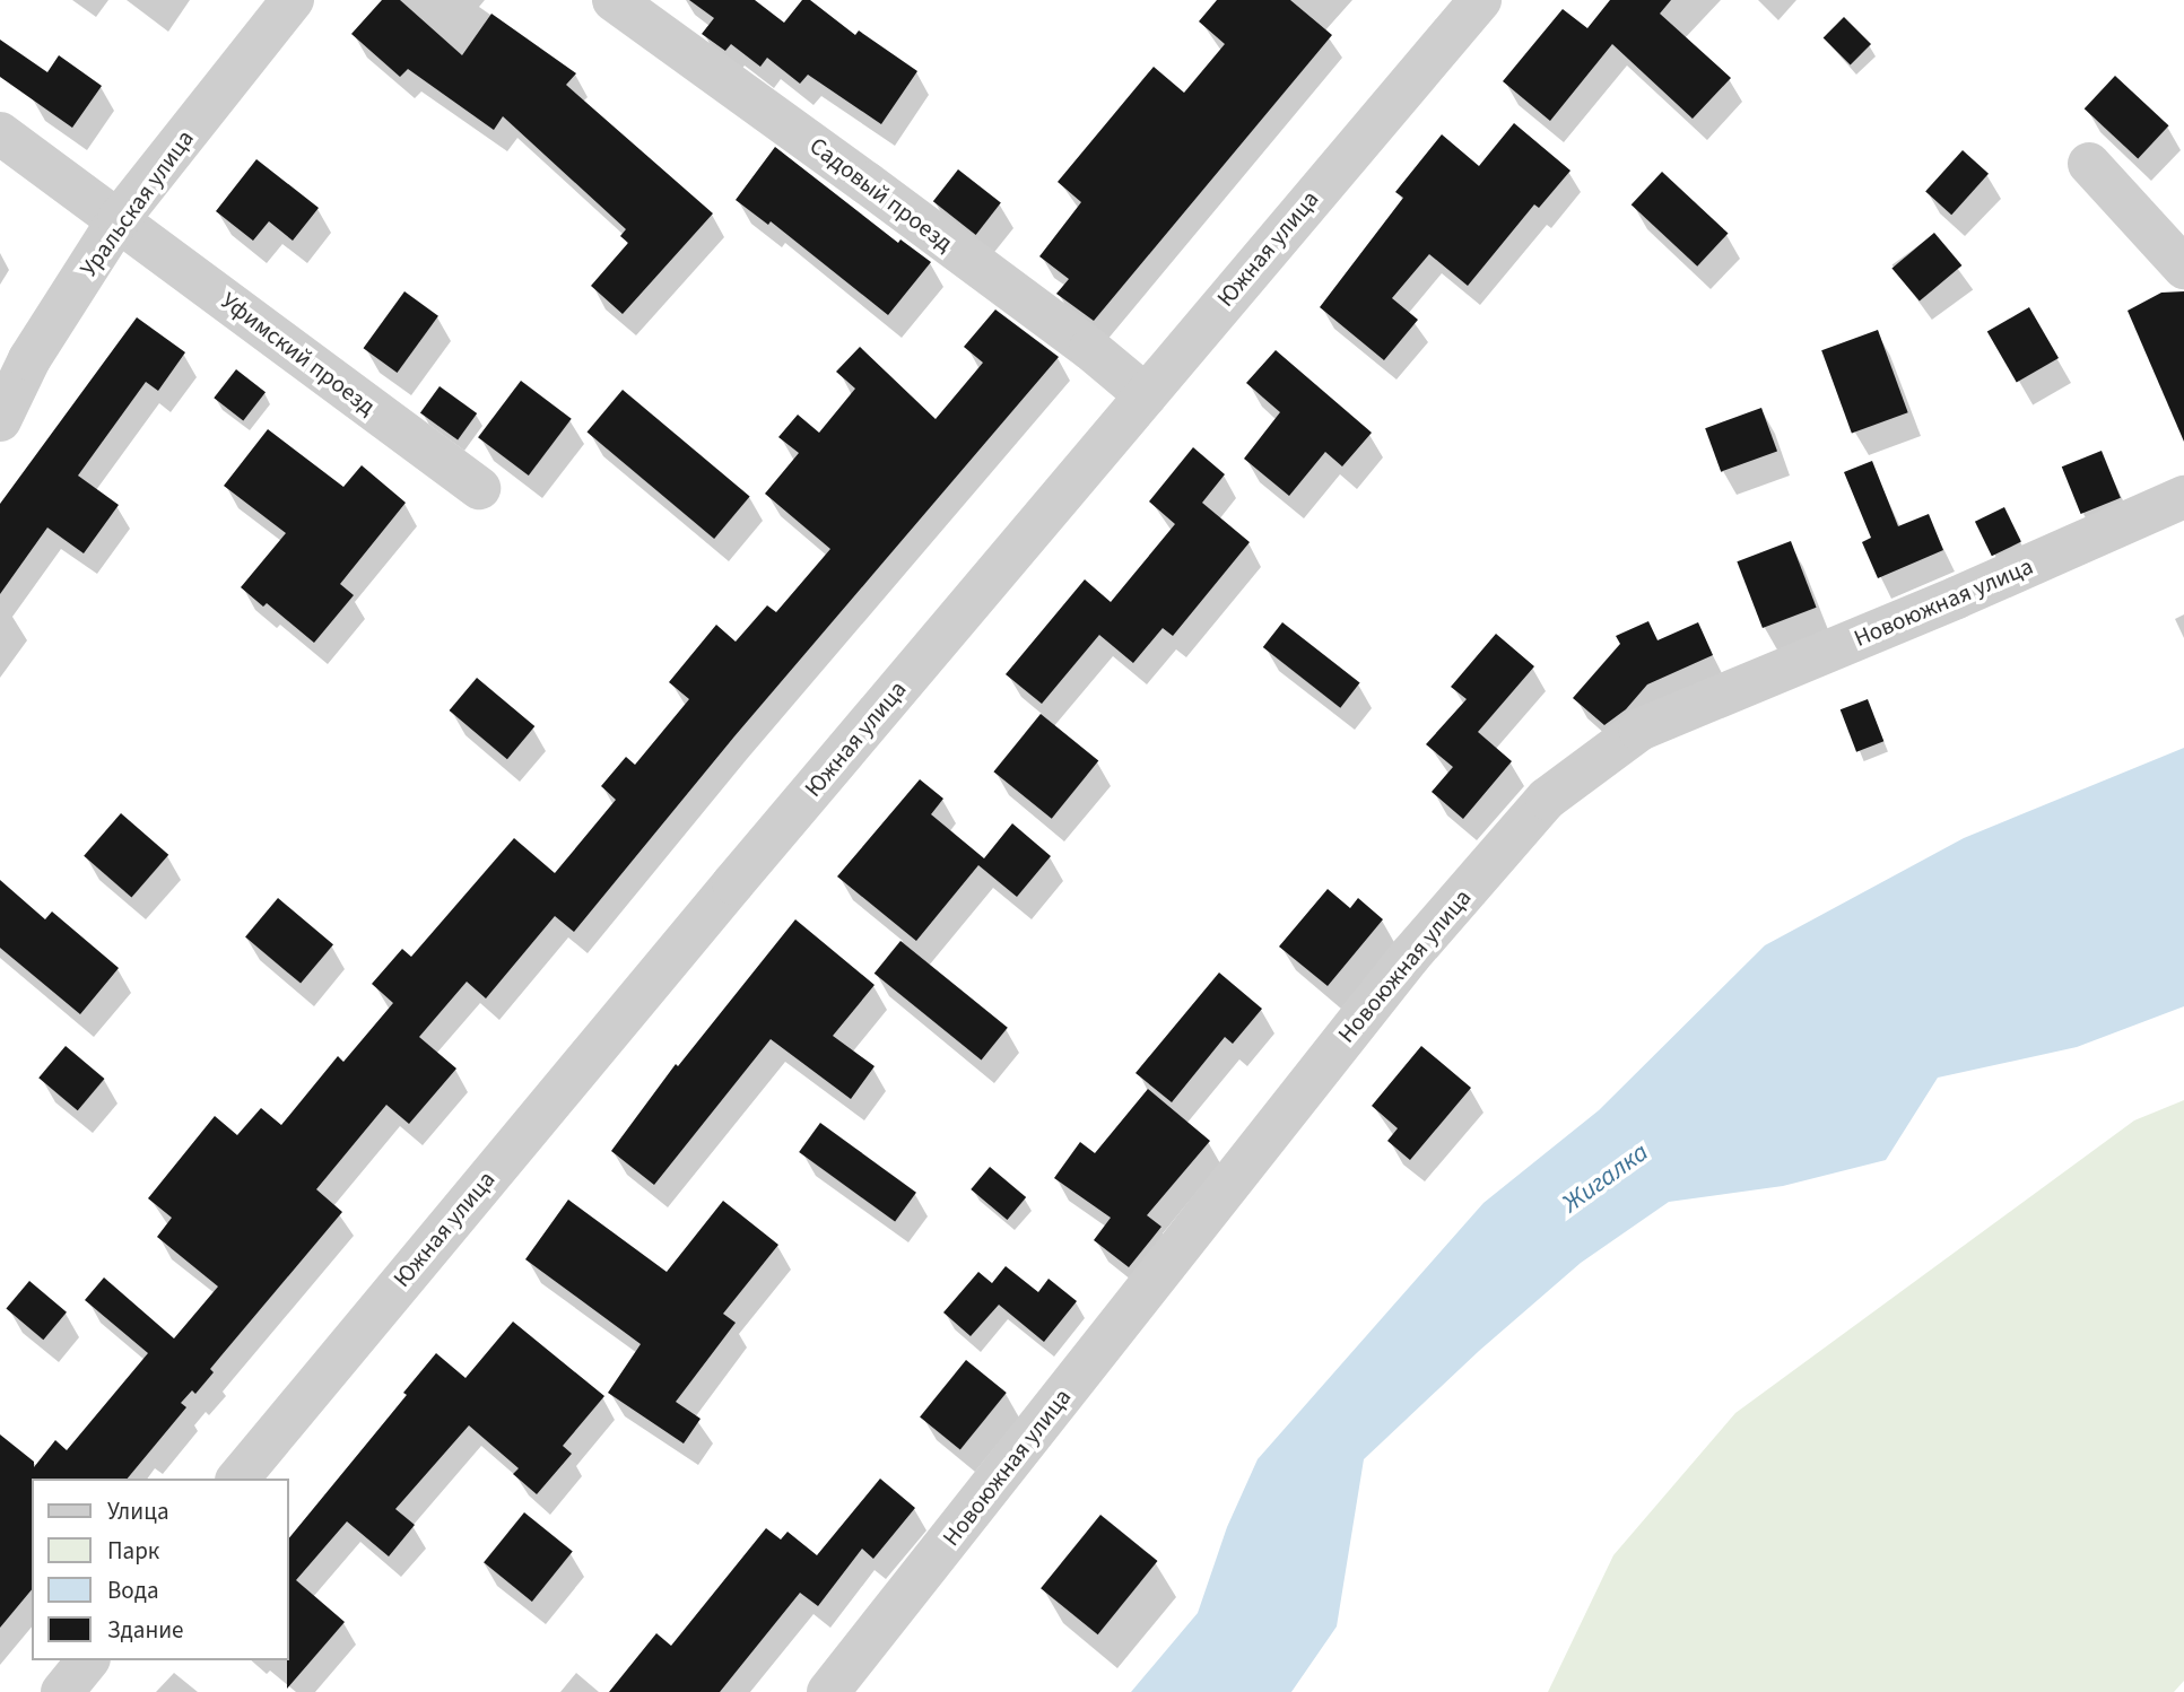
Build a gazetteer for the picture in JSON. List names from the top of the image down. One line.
{"streets":{"street":["Садовый проезд","Уральская улица","Южная улица","Уфимский проезд","Новоюжная улица"]},"crossings":[["Садовый проезд","Южная улица"],["Уральская улица","Уфимский проезд"]],"water":["Жигалка"],"legend":["Улица","Парк","Вода","Здание"]}
